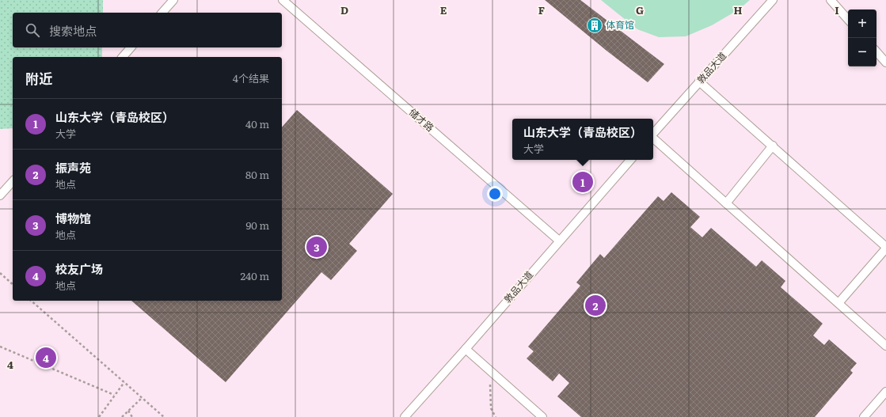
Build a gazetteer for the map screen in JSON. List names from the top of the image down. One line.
{"streets":{"lane":["敦品大道","储才路"]},"crossings":[["敦品大道","储才路"]],"places":{"building":["体育馆"]},"page":{"map_buttons":["+","−"],"search":"搜索地点","heading":["附近","4个结果"],"list":[{"mark":"1","name":"山东大学（青岛校区）","note":"大学","value":"40 m"},{"mark":"2","name":"振声苑","note":"地点","value":"80 m"},{"mark":"3","name":"博物馆","note":"地点","value":"90 m"},{"mark":"4","name":"校友广场","note":"地点","value":"240 m"}],"popup":["山东大学（青岛校区）","大学"],"pins":["1","3","2","4"]},"grid":{"columns":["D","E","F","G","H","I"],"rows":["4"]}}
